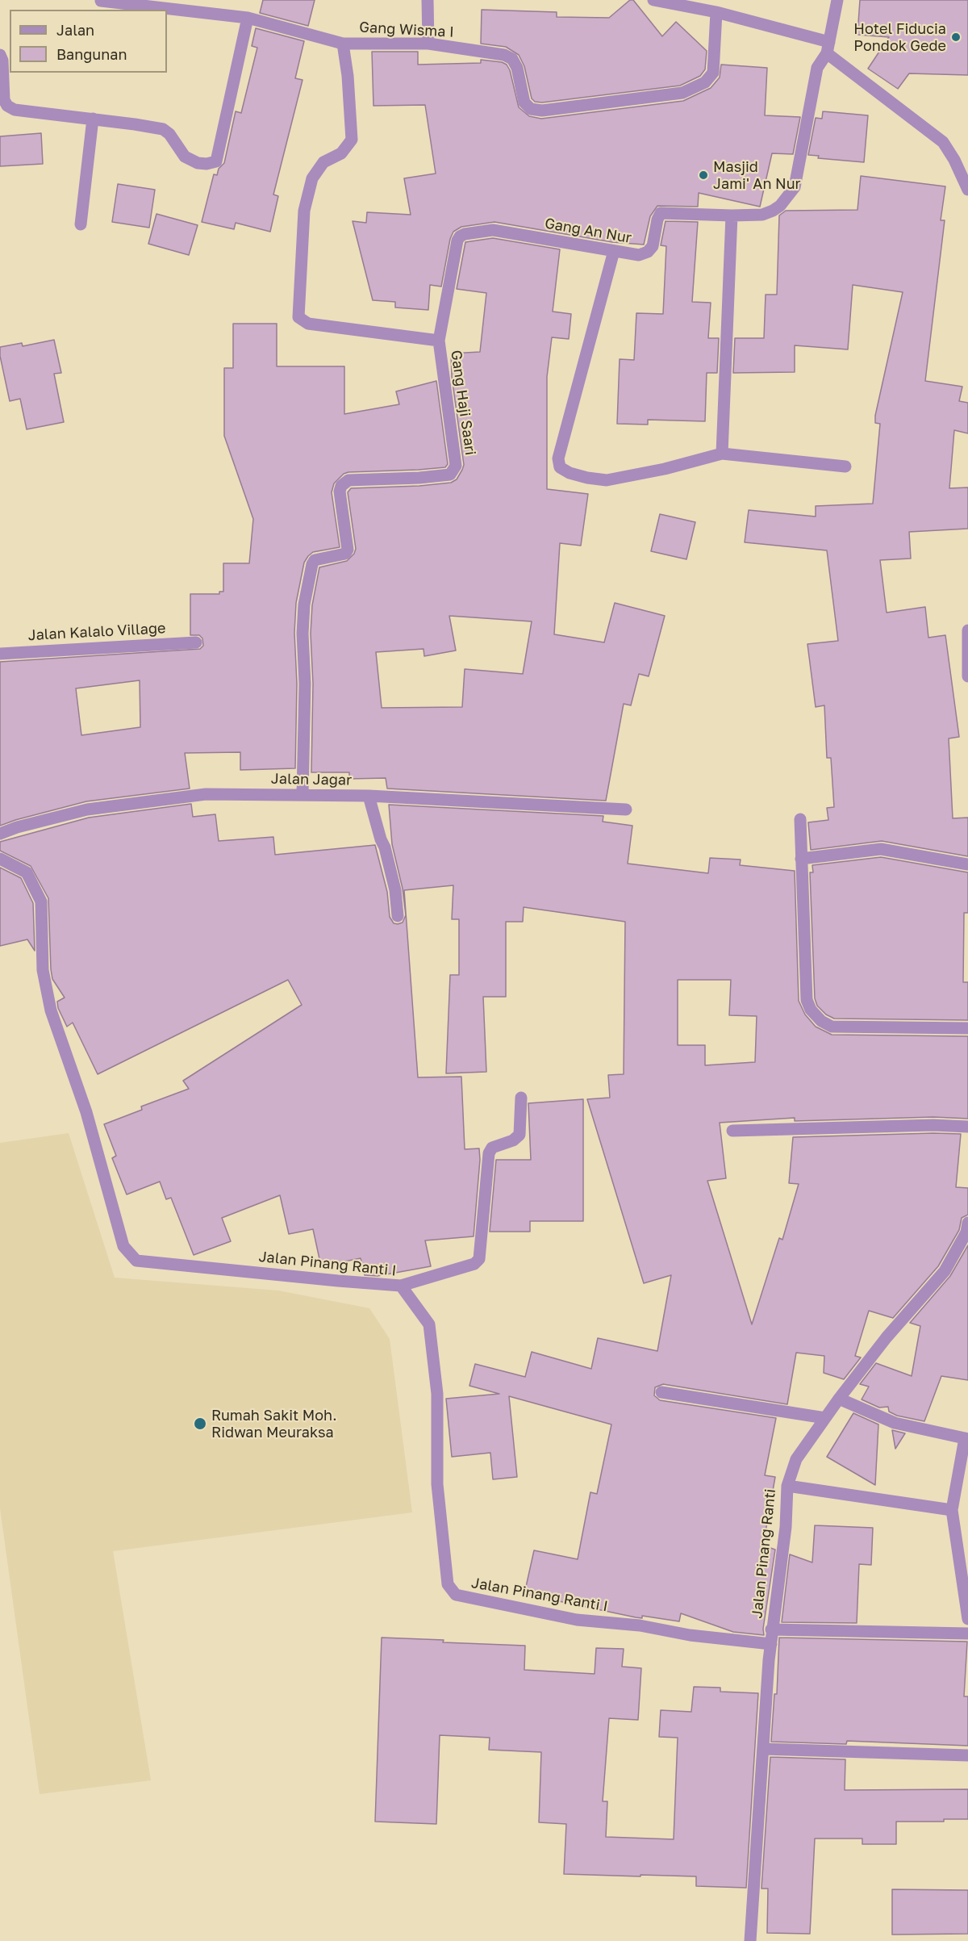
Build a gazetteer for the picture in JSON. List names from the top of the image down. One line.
{"streets":{"street":["Gang Wisma I","Gang An Nur","Gang Haji Saari","Jalan Kalalo Village","Jalan Jagar","Jalan Pinang Ranti I","Jalan Pinang Ranti"]},"crossings":[["Gang Wisma I","Gang Haji Saari"],["Gang An Nur","Gang Haji Saari"],["Gang Haji Saari","Jalan Jagar"],["Jalan Pinang Ranti I","Jalan Pinang Ranti"]],"places":["Hotel Fiducia Pondok Gede","Masjid Jami' An Nur","Rumah Sakit Moh. Ridwan Meuraksa"],"legend":["Jalan","Bangunan"]}
